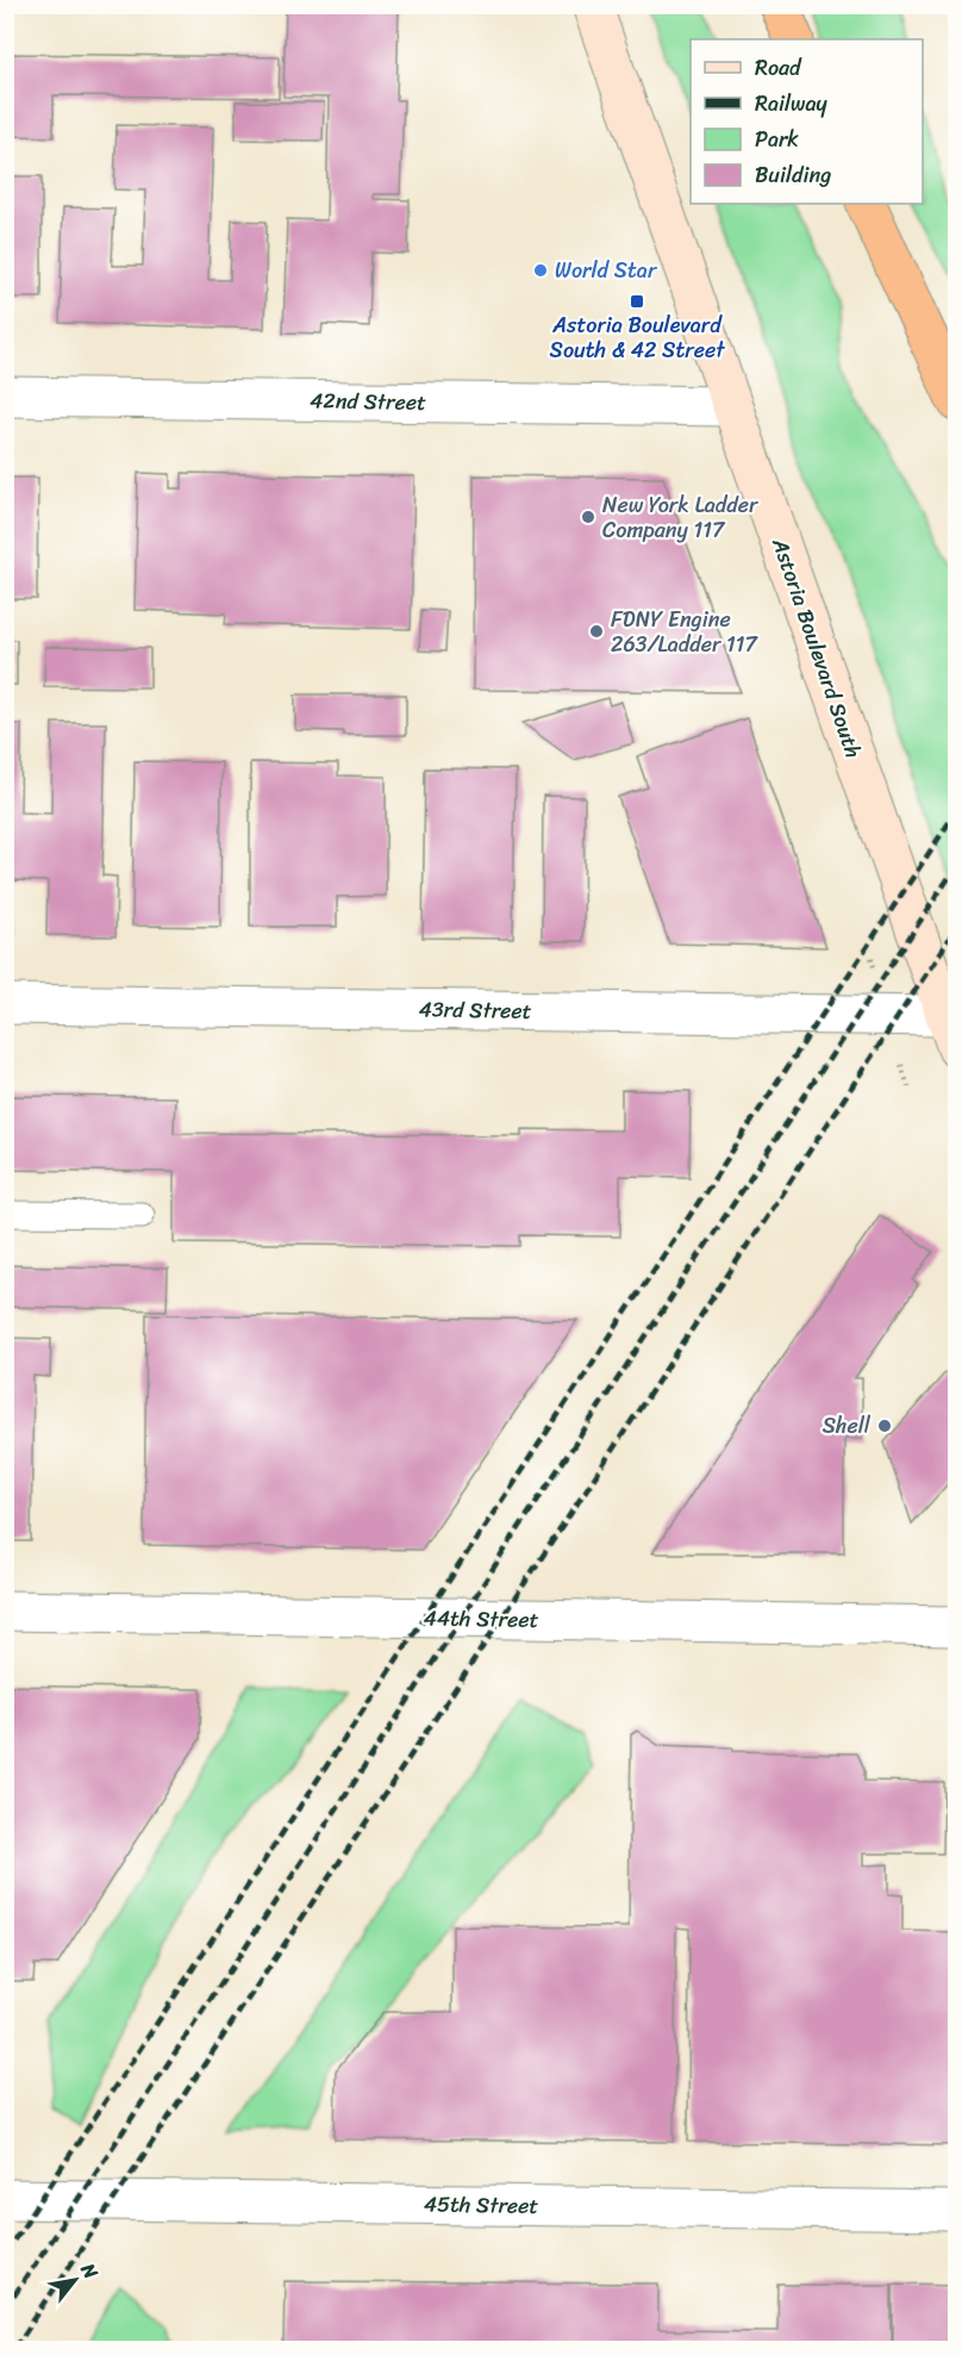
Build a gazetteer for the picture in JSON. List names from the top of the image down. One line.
{"streets":{"main road":["Astoria Boulevard South"],"street":["42nd Street","43rd Street","44th Street","45th Street"]},"crossings":[["42nd Street","Astoria Boulevard South"],["Astoria Boulevard South","43rd Street"]],"places":{"other":["World Star","New York Ladder Company 117","FDNY Engine 263/Ladder 117","Shell"],"transit":["Astoria Boulevard South & 42 Street"]},"legend":["Road","Railway","Park","Building"],"north":"top right"}
